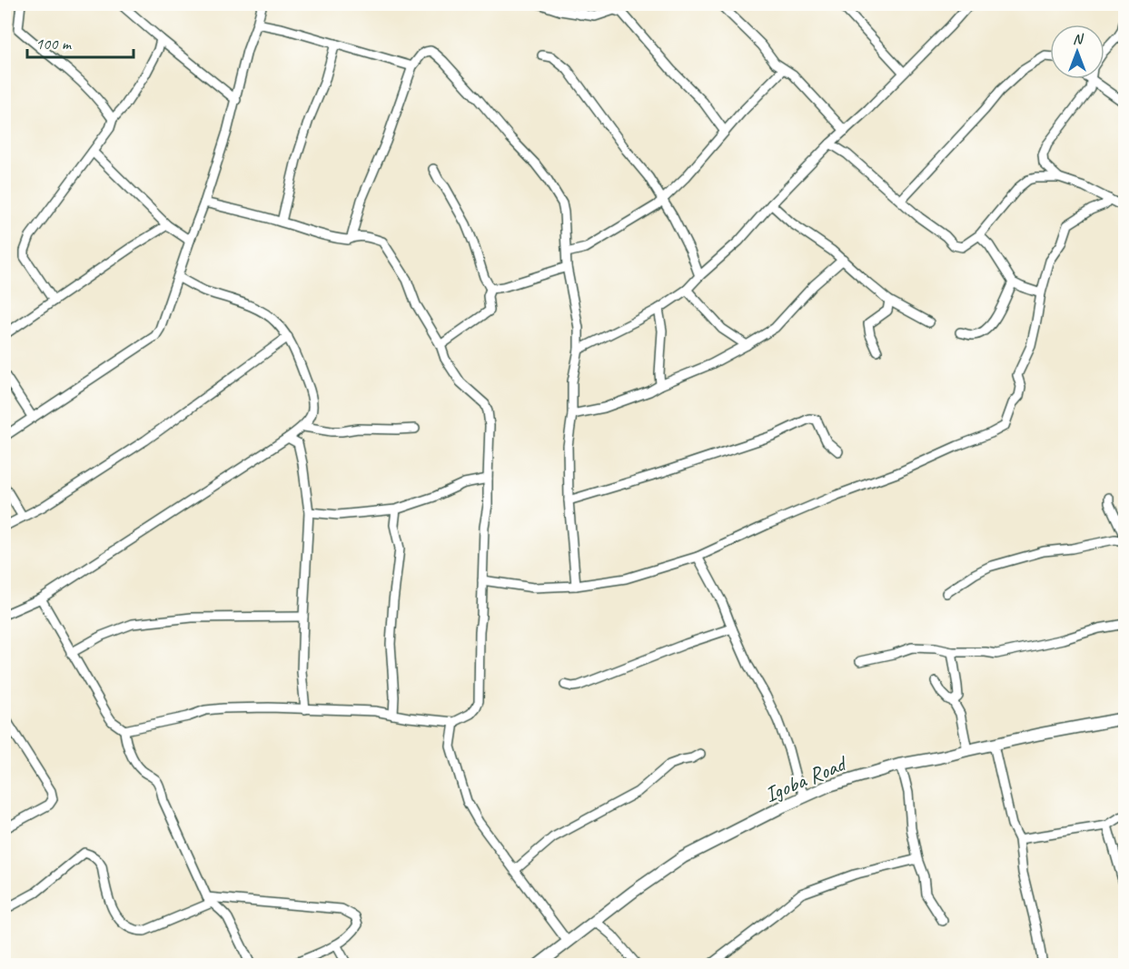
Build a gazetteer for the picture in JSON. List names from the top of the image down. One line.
{"streets":{"street":["Igoba Road"]},"scale_bar":"100 m","north":"top"}
